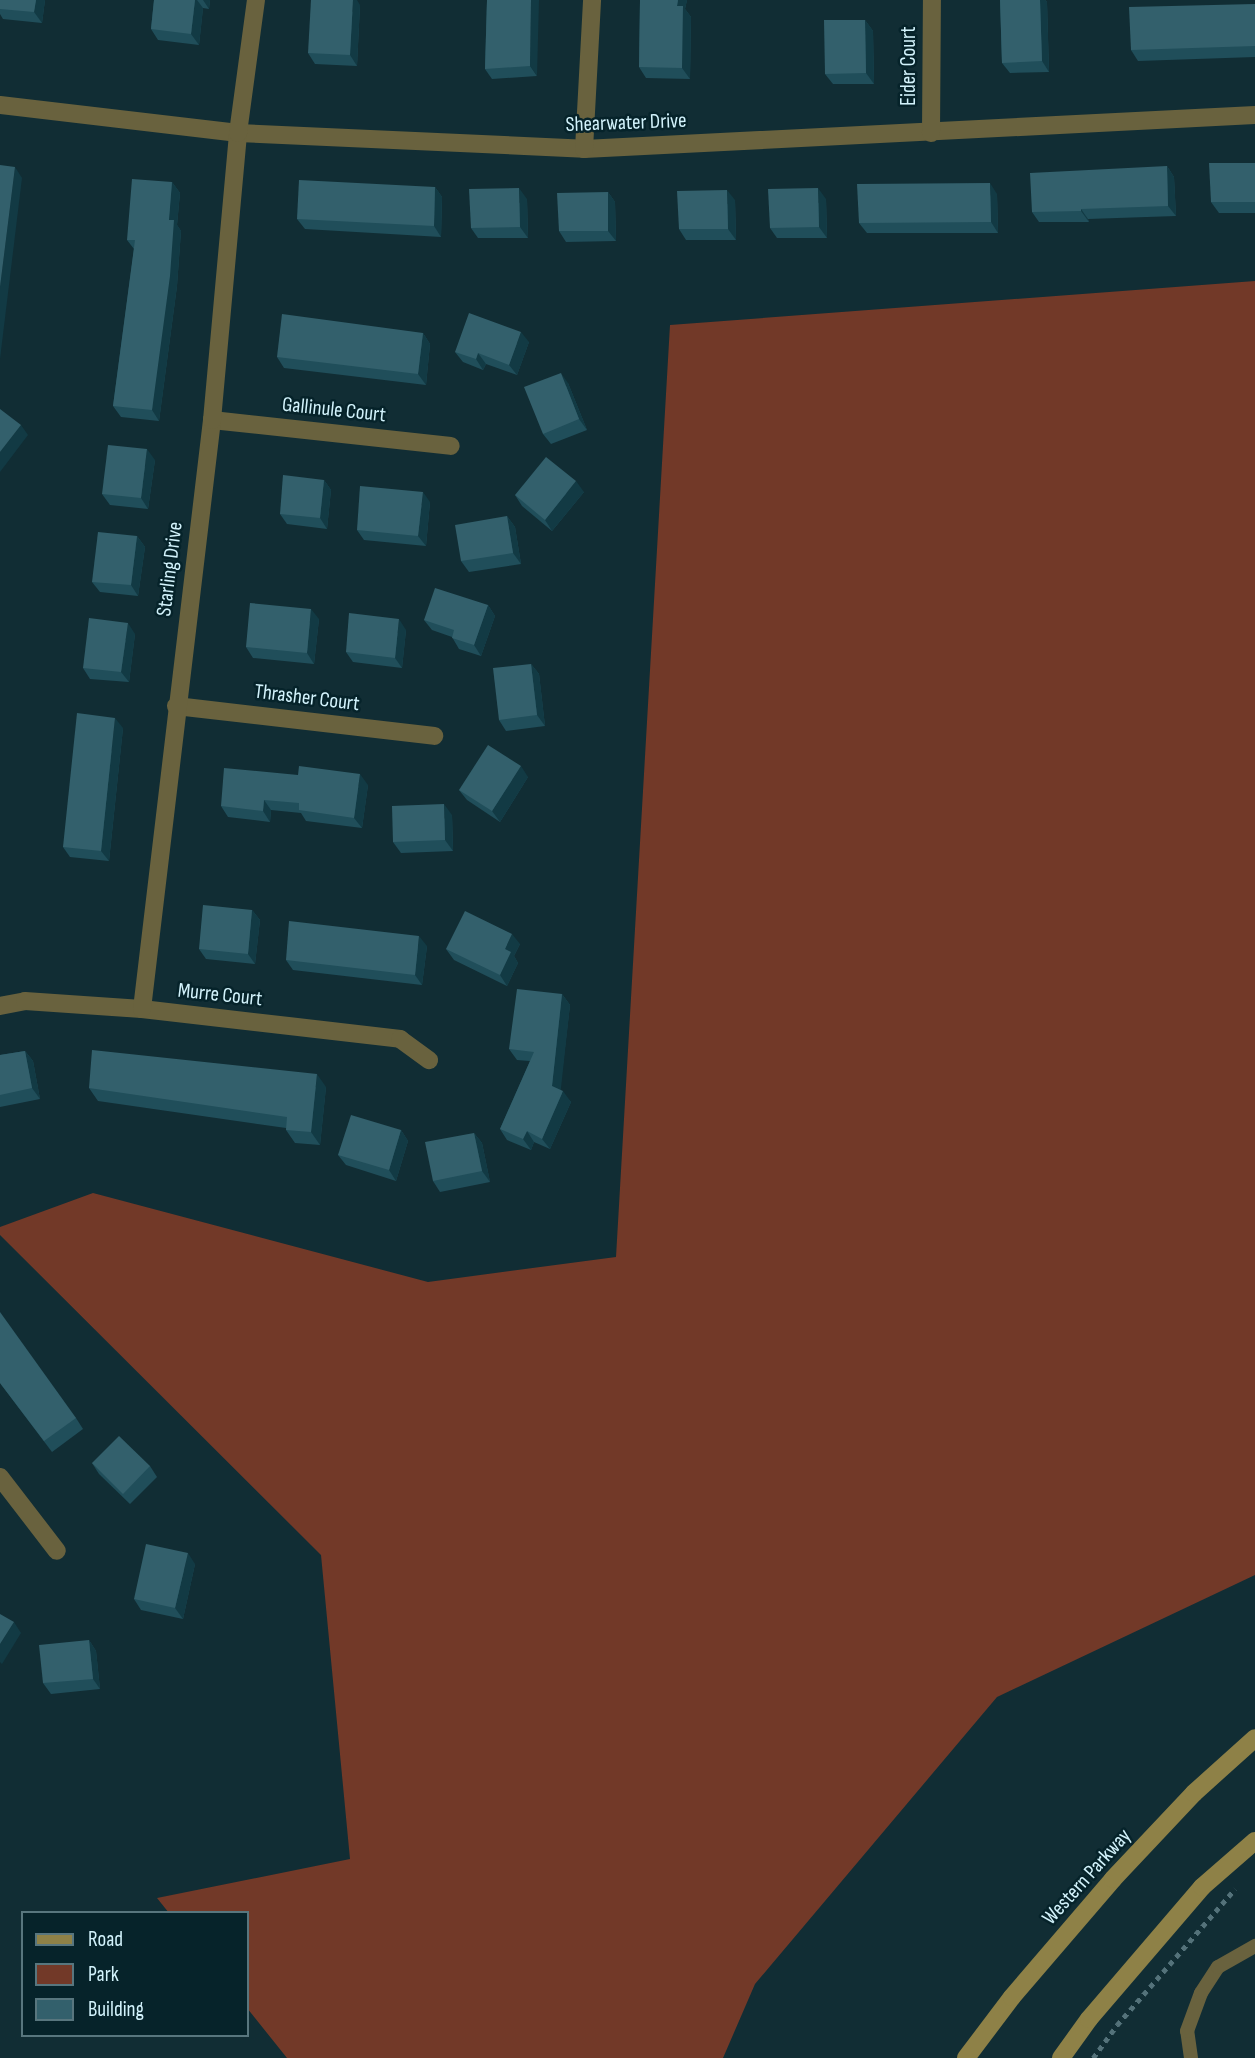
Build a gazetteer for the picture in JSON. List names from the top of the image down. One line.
{"streets":{"main road":["Western Parkway"],"street":["Eider Court","Shearwater Drive","Gallinule Court","Starling Drive","Thrasher Court","Murre Court"]},"crossings":[["Eider Court","Shearwater Drive"],["Shearwater Drive","Starling Drive"],["Gallinule Court","Starling Drive"],["Starling Drive","Thrasher Court"],["Starling Drive","Murre Court"]],"legend":["Road","Park","Building"]}
